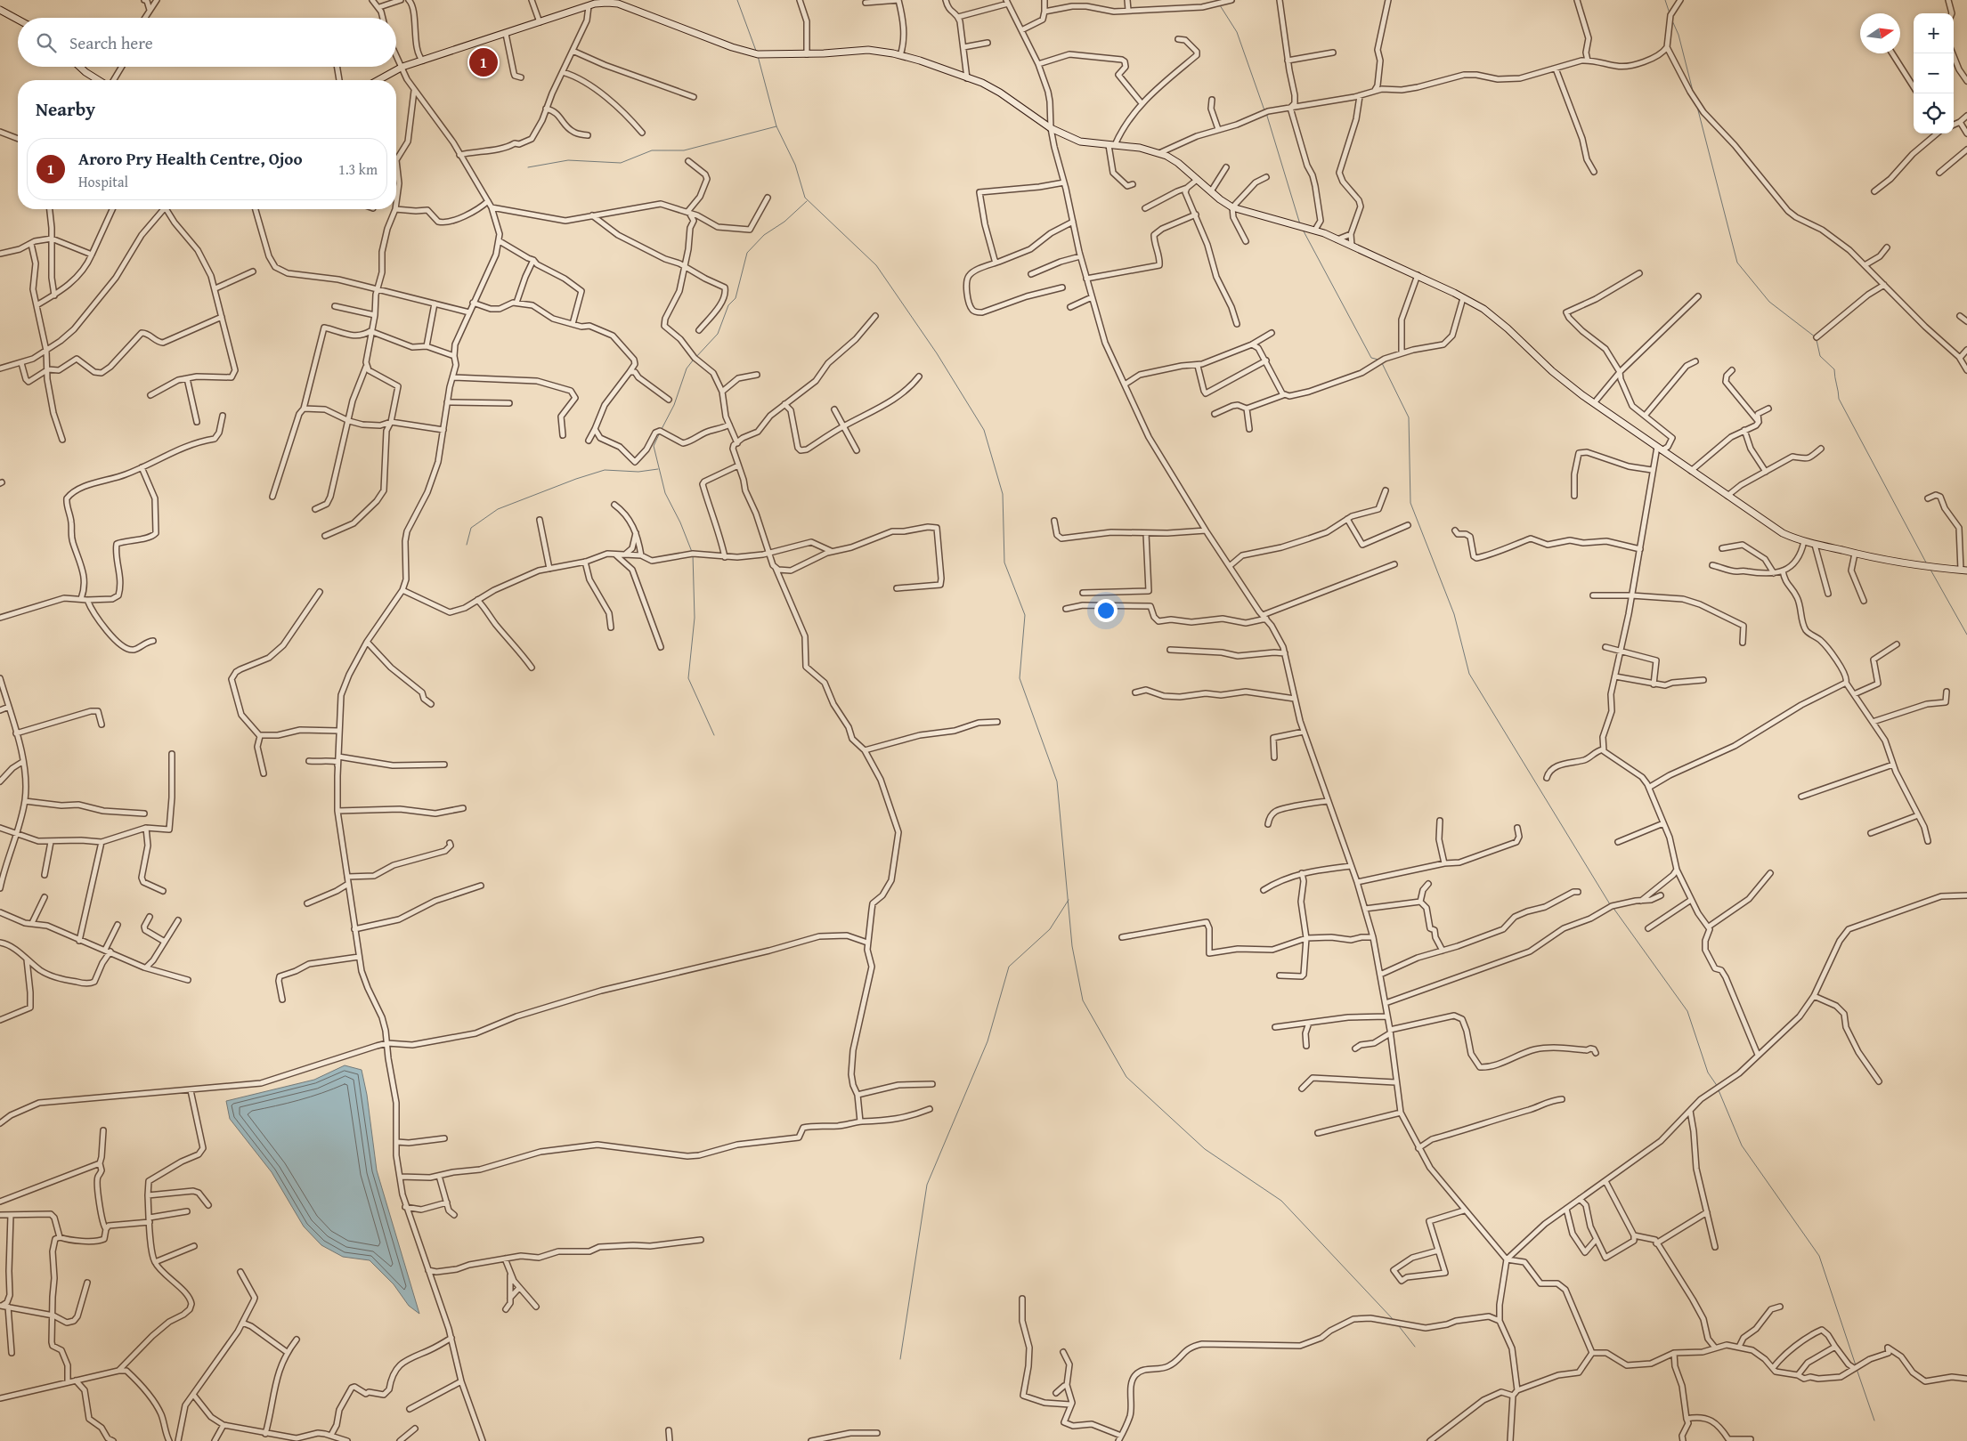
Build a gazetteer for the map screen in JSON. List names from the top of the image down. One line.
{"north":"right","page":{"map_buttons":["+","−"],"search":"Search here","pins":"1","heading":"Nearby","list":[{"mark":"1","name":"Aroro Pry Health Centre, Ojoo","note":"Hospital","value":"1.3 km"}]}}
